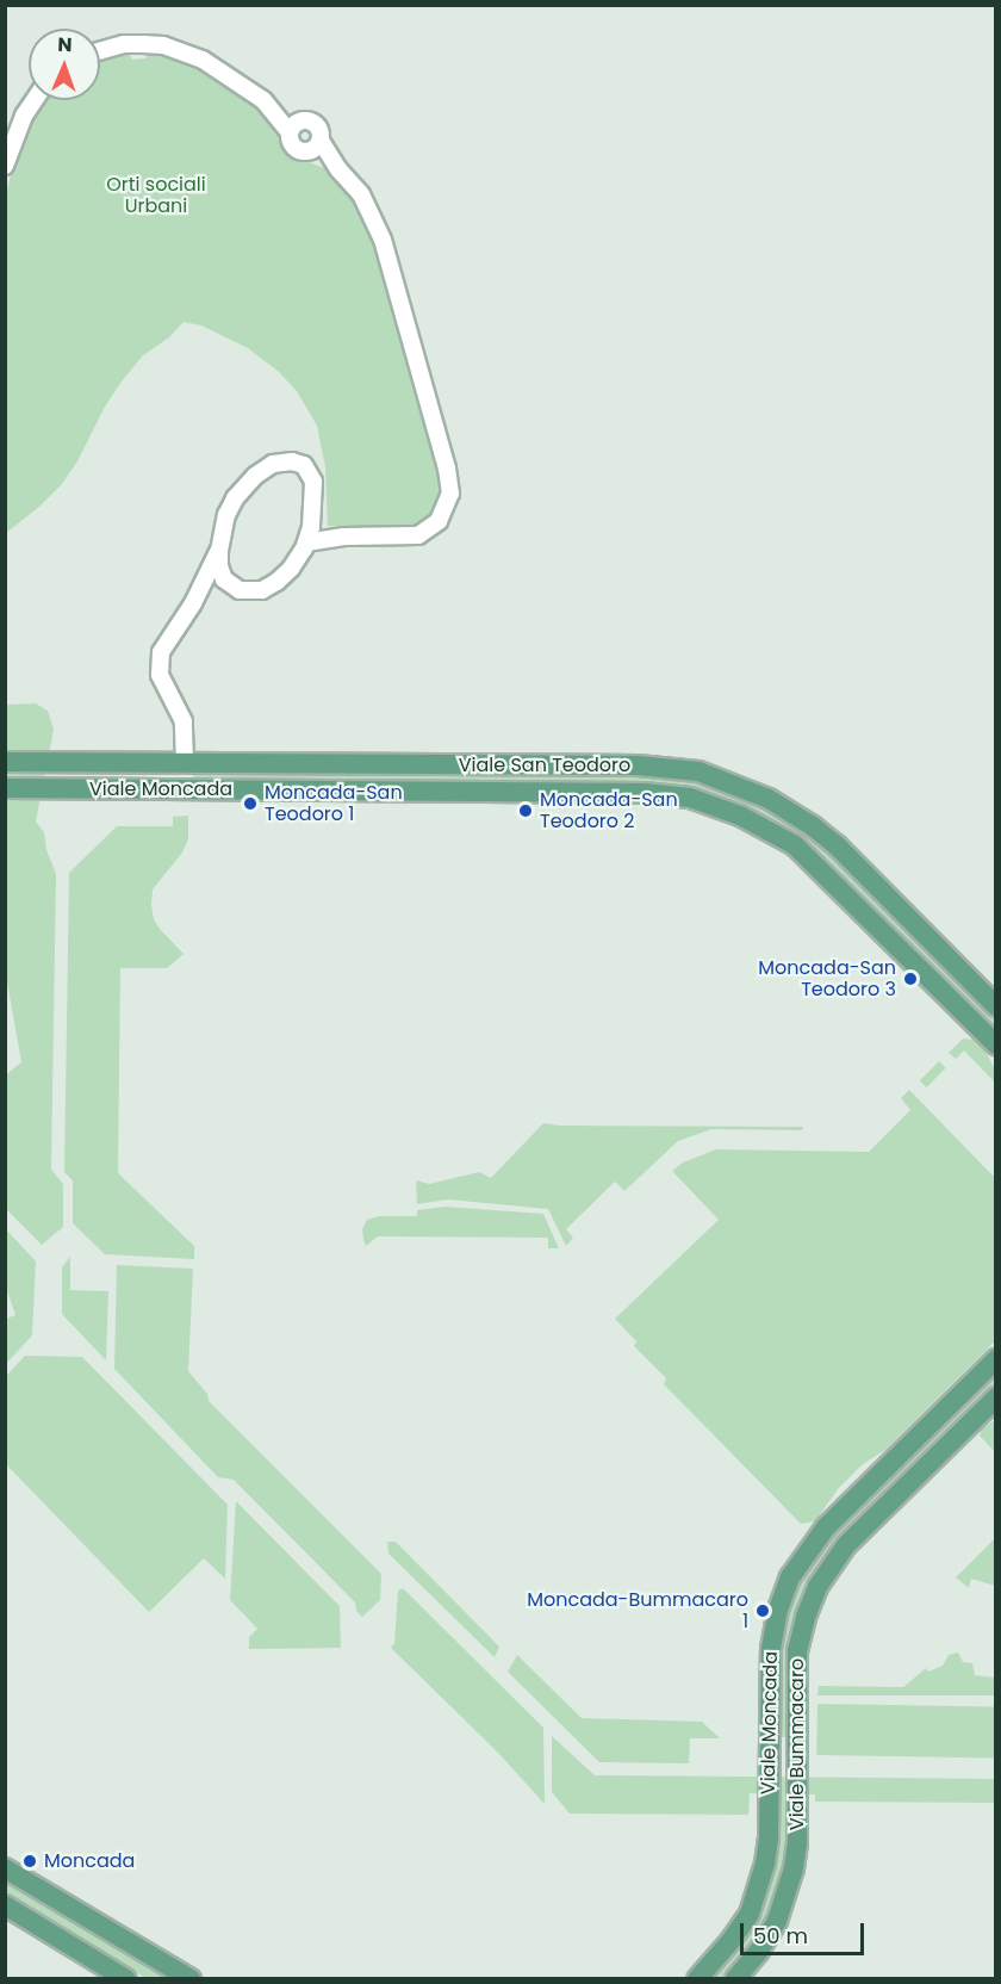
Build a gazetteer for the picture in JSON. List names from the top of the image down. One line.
{"streets":{"main road":["Viale San Teodoro","Viale Moncada","Viale Bummacaro"]},"parks":["Orti sociali Urbani"],"places":["Moncada-San Teodoro 1","Moncada-San Teodoro 2","Moncada-San Teodoro 3","Moncada-Bummacaro 1","Moncada"],"scale_bar":"50 m","north":"top"}
